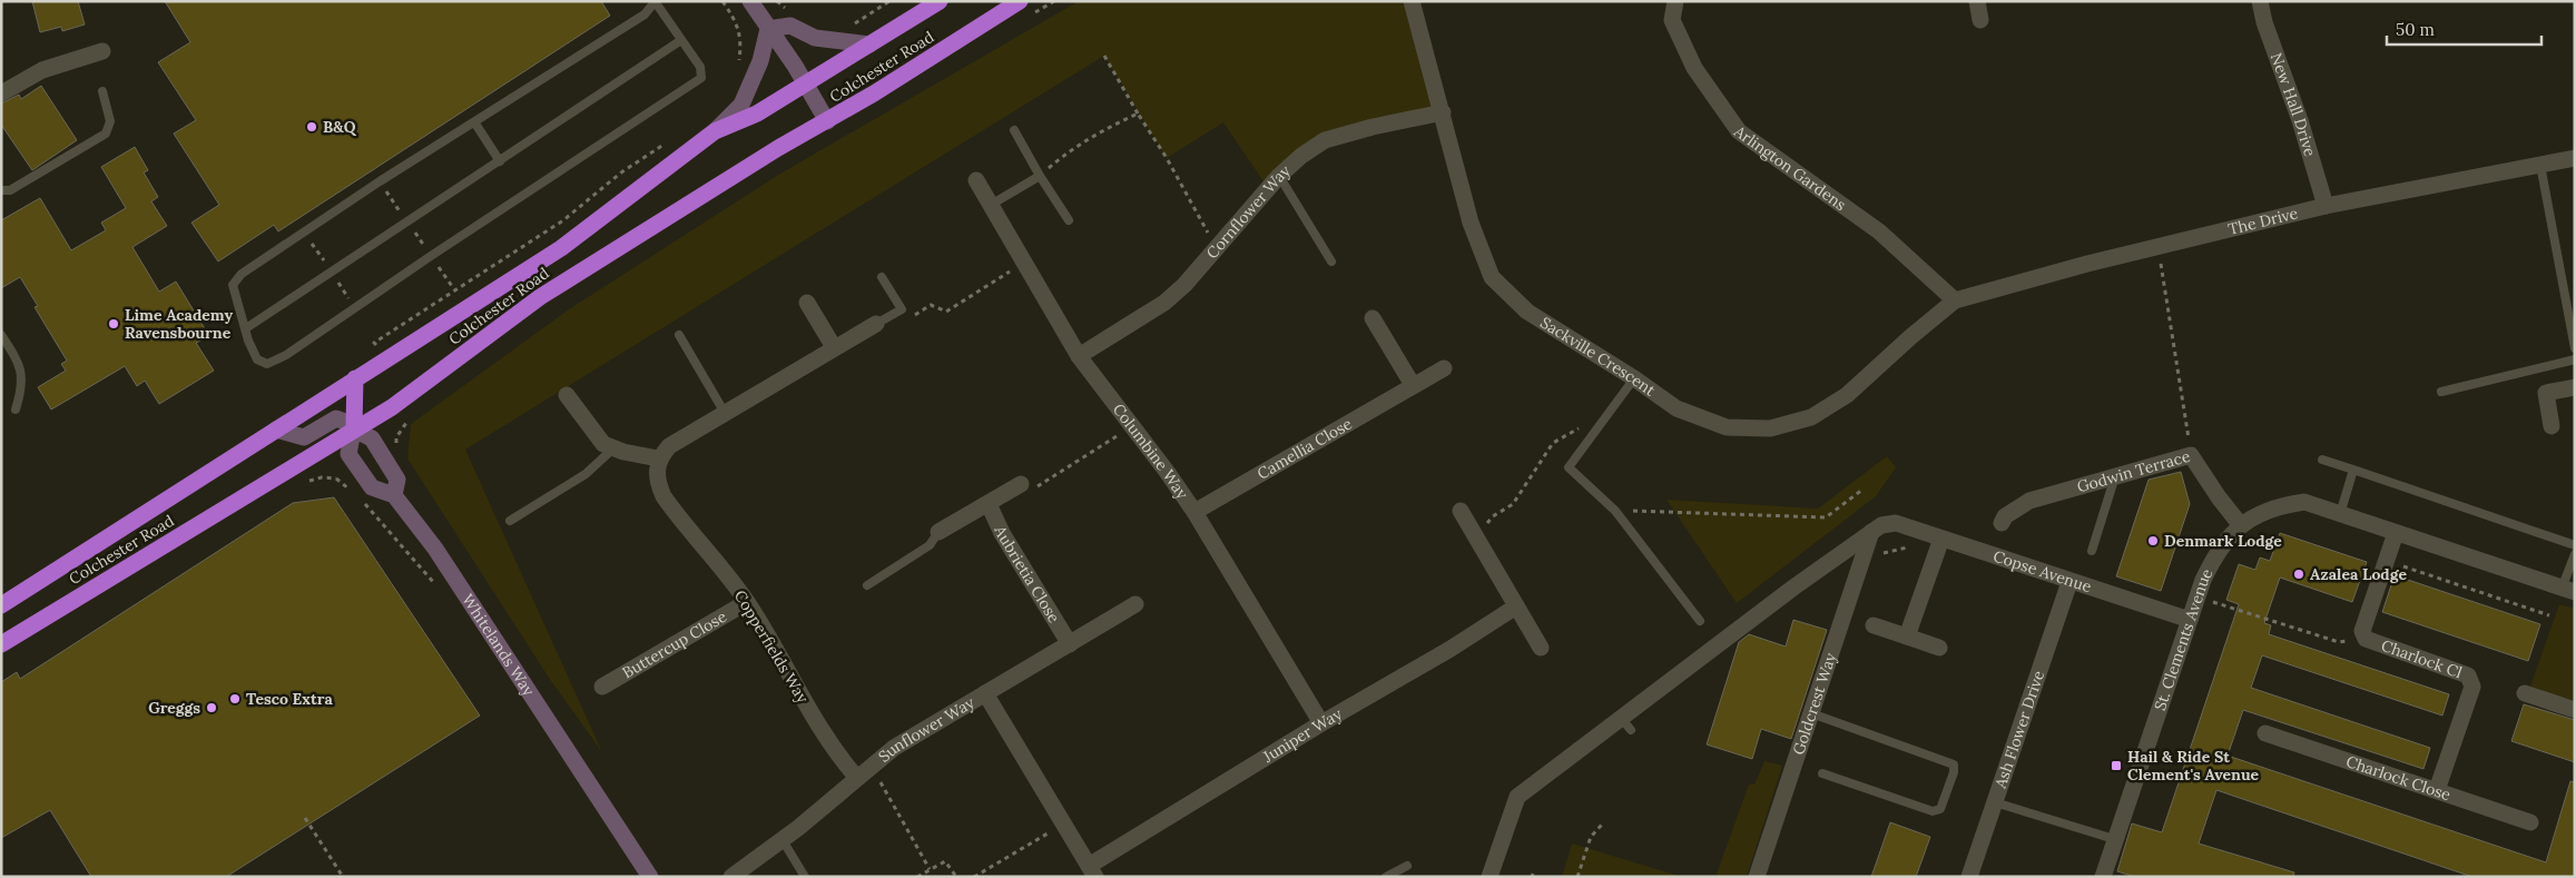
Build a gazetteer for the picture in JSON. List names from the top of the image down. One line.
{"streets":{"highway":["Colchester Road"],"street":["New Hall Drive","Arlington Gardens","Cornflower Way","The Drive","Sackville Crescent","Camellia Close","Columbine Way","Godwin Terrace","Copse Avenue","Aubrietia Close","St. Clements Avenue","Whitelands Way","Buttercup Close","Copperfields Way","Charlock Cl","Goldcrest Way","Ash Flower Drive","Sunflower Way","Juniper Way","Charlock Close"]},"crossings":[["New Hall Drive","The Drive"],["Arlington Gardens","The Drive"],["Arlington Gardens","Sackville Crescent"],["Cornflower Way","Sackville Crescent"],["Cornflower Way","Columbine Way"],["The Drive","Sackville Crescent"],["Camellia Close","Columbine Way"],["Columbine Way","Juniper Way"],["Godwin Terrace","St. Clements Avenue"],["Copse Avenue","St. Clements Avenue"],["Copse Avenue","Goldcrest Way"],["Copse Avenue","Ash Flower Drive"],["Aubrietia Close","Sunflower Way"],["St. Clements Avenue","Charlock Cl"],["Buttercup Close","Copperfields Way"],["Copperfields Way","Sunflower Way"],["Charlock Cl","Charlock Close"],["Sunflower Way","Juniper Way"]],"places":{"other":["B&Q","Lime Academy Ravensbourne","Denmark Lodge","Azalea Lodge","Tesco Extra","Greggs"],"transit":["Hail & Ride St Clement's Avenue"]},"scale_bar":"50 m"}
